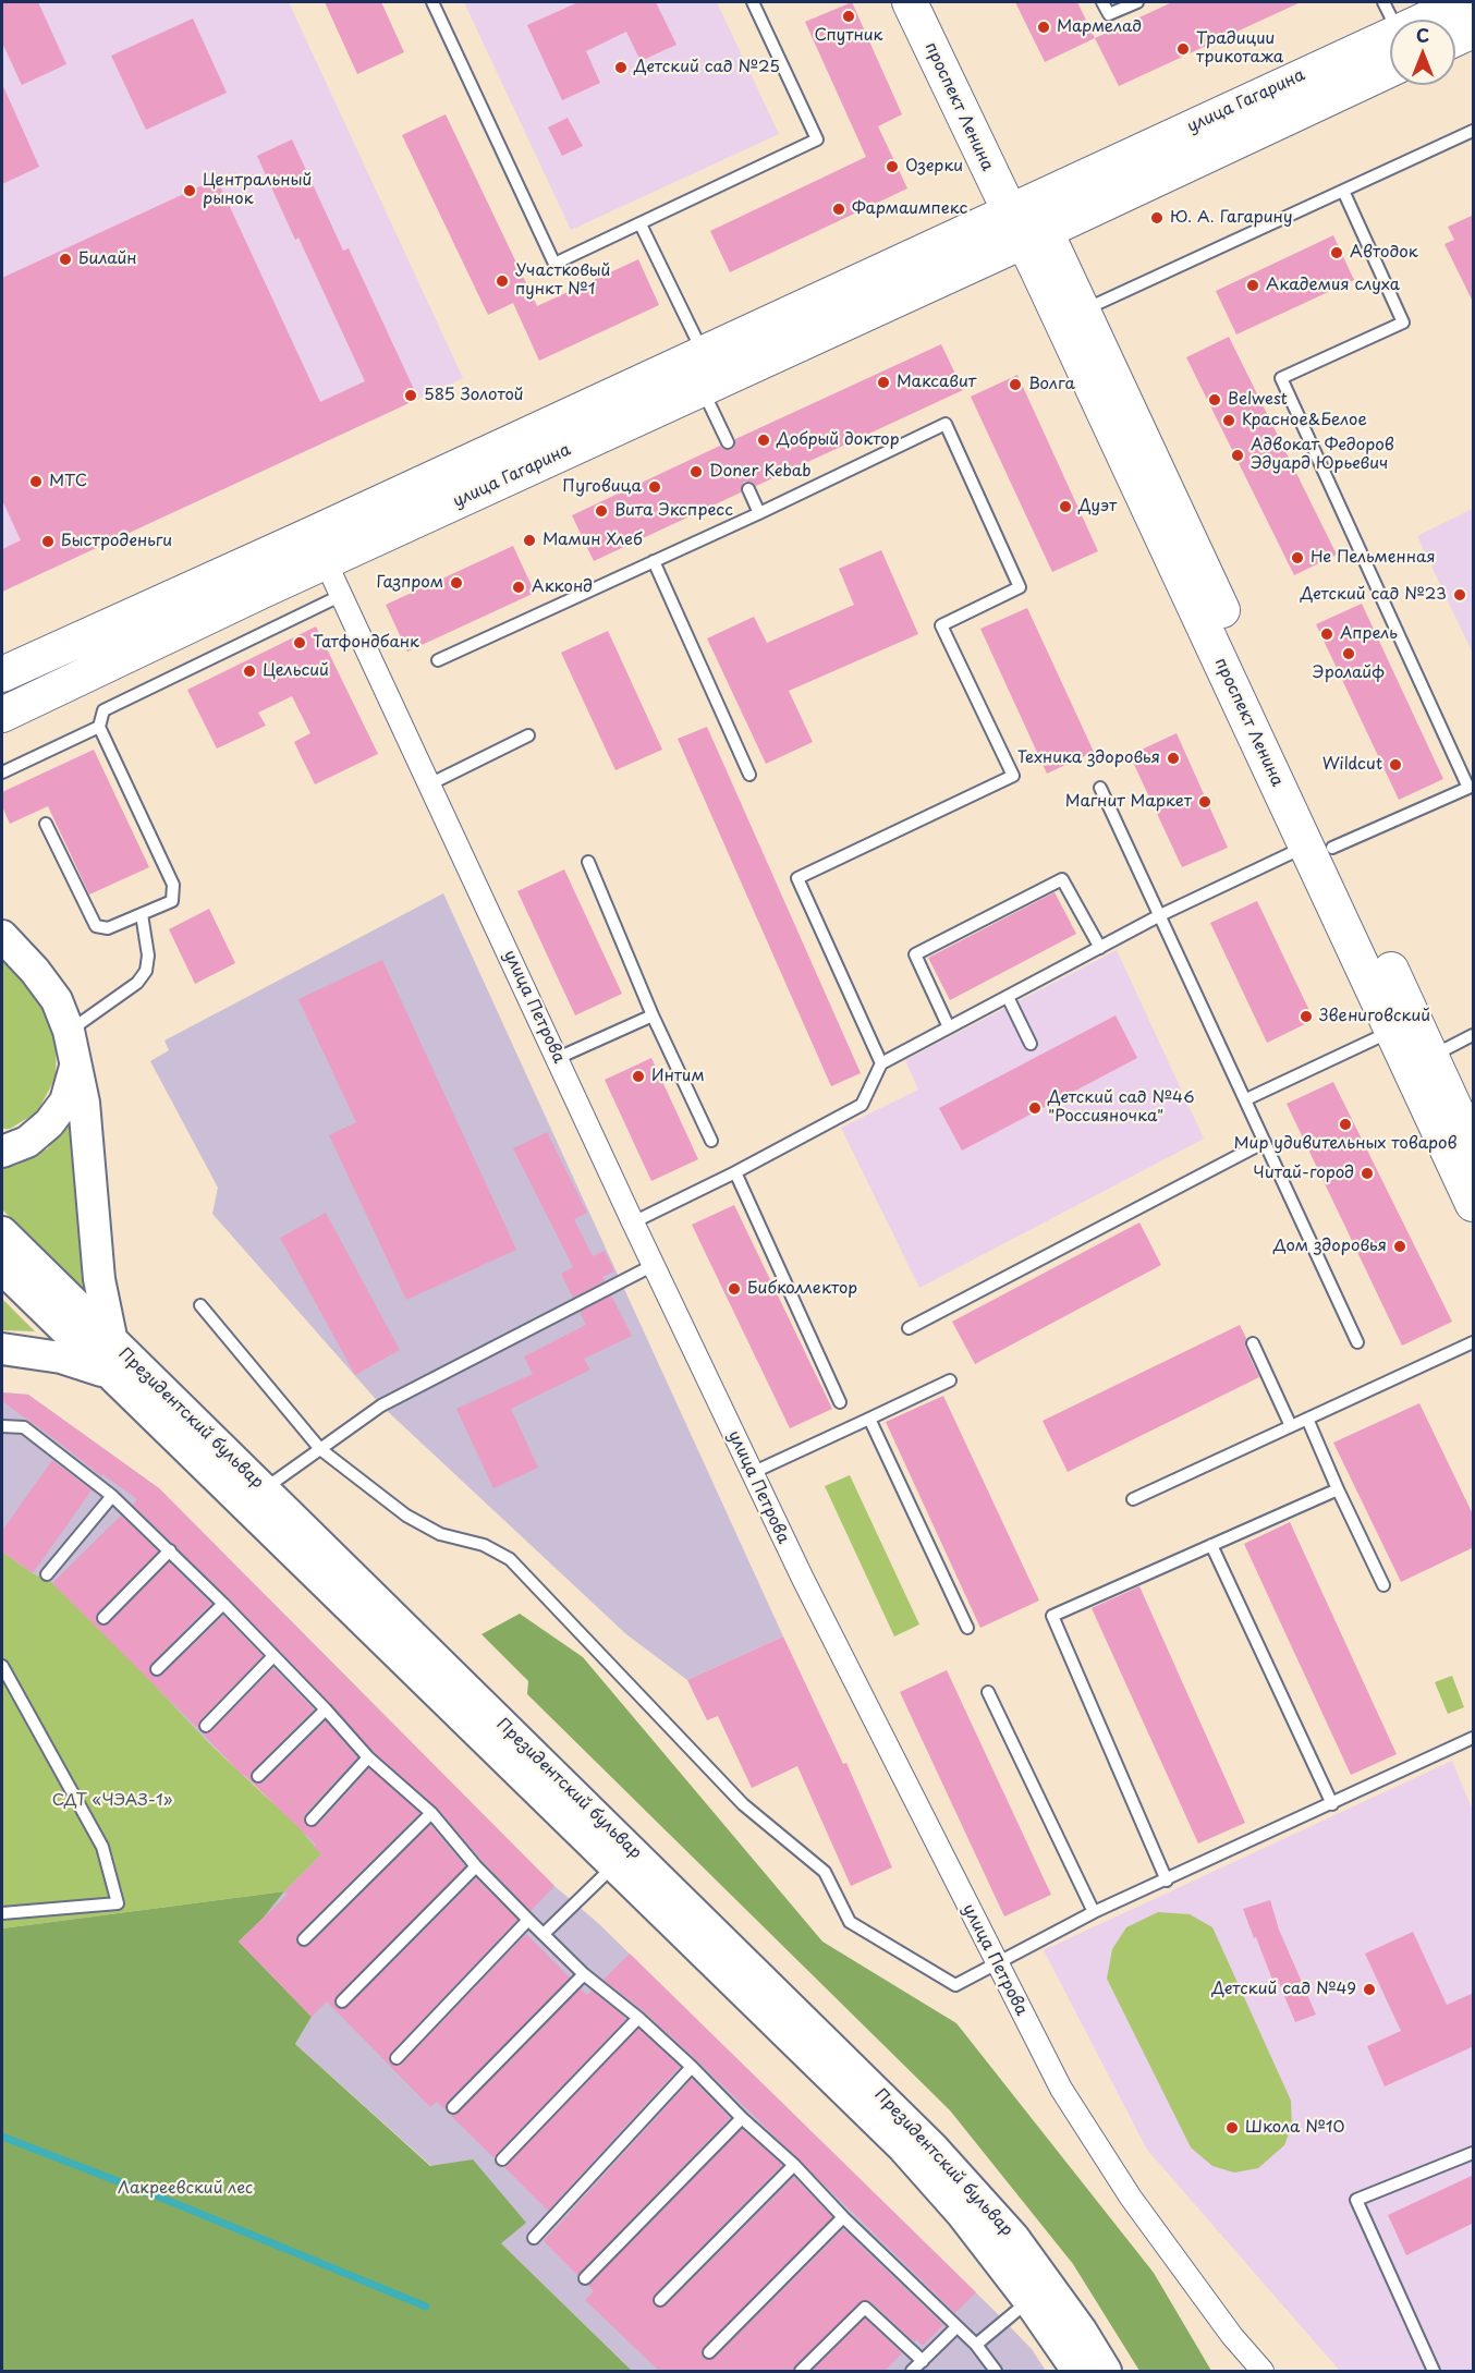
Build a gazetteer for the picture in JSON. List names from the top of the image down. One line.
{"streets":{"main road":["улица Гагарина","проспект Ленина","Президентский бульвар"],"street":["улица Петрова"]},"crossings":[["улица Гагарина","проспект Ленина"],["улица Гагарина","улица Петрова"]],"parks":["СДТ «ЧЭАЗ-1»","Лакреевский лес"],"places":["Спутник","Мармелад","Традиции трикотажа","Детский сад №25","Озерки","Центральный рынок","Фармаимпекс","Ю. А. Гагарину","Автодок","Билайн","Участковый пункт №1","Академия слуха","Максавит","Волга","585 Золотой","Belwest","Красное&Белое","Добрый доктор","Адвокат Федоров Эдуард Юрьевич","Doner Kebab","МТС","Пуговица","Дуэт","Вита Экспресс","Мамин Хлеб","Быстроденьги","Не Пельменная","Газпром","Акконд","Детский сад №23","Апрель","Татфондбанк","Эролайф","Цельсий","Техника здоровья","Wildcut","Магнит Маркет","Звениговский","Интим","Детский сад №46 \"Россияночка\"","Мир удивительных товаров","Читай-город","Дом здоровья","Бибколлектор","Детский сад №49","Школа №10"],"north":"top"}
